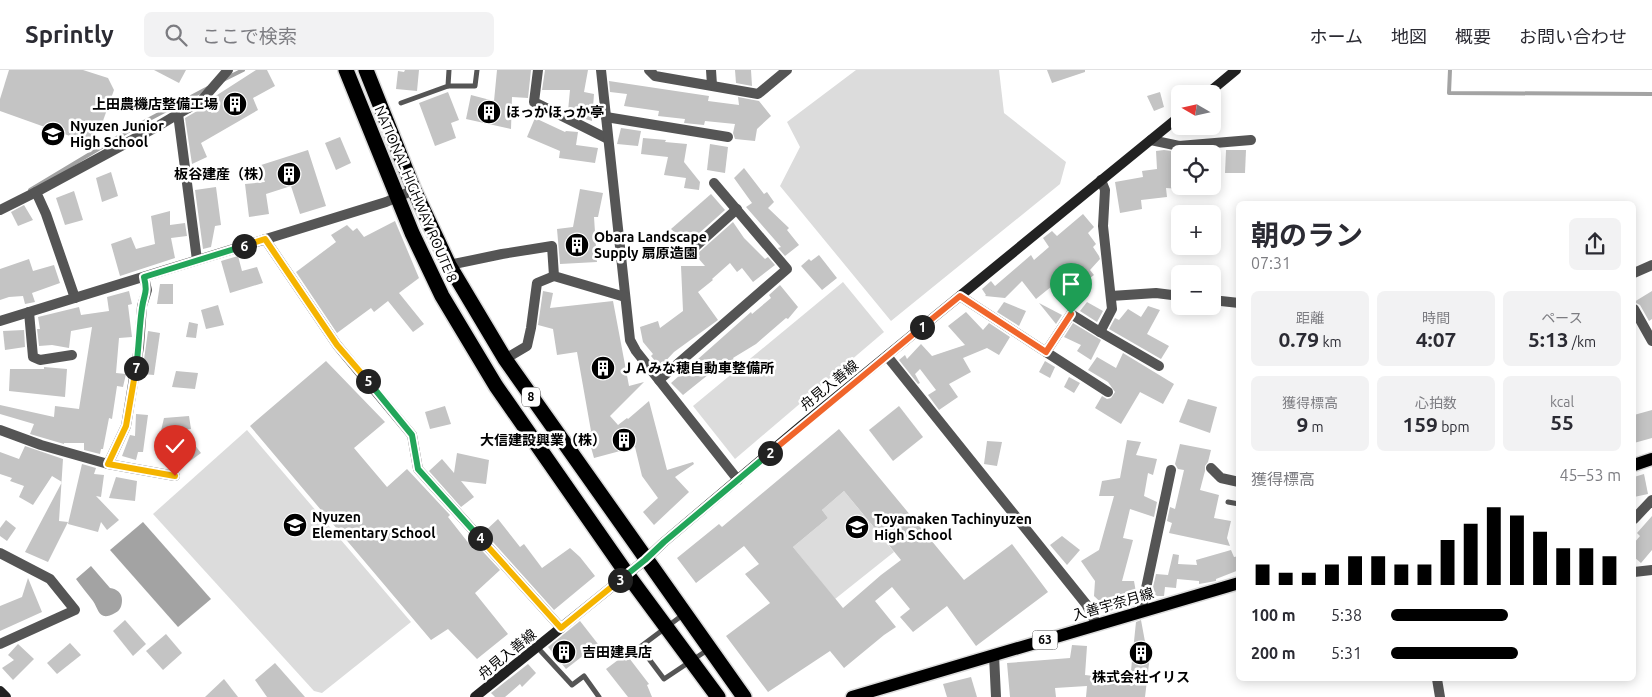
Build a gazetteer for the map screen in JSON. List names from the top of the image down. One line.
{"streets":{"highway":["NATIONAL HIGHWAY ROUTE 8","8"],"main road":["舟見入善線","入善宇奈月線","63"]},"crossings":[["NATIONAL HIGHWAY ROUTE 8","舟見入善線"]],"places":{"building":["上田農機店整備工場","ほっかほっか亭","板谷建産（株）","Obara Landscape Supply 扇原造園","ＪＡみな穂自動車整備所","大信建設興業（株）","吉田建具店","株式会社イリス"],"school or university":["Nyuzen Junior High School","Nyuzen Elementary School","Toyamaken Tachinyuzen High School"]},"north":"left","page":{"header":"Sprintly","search":"ここで検索","nav":["ホーム","地図","概要","お問い合わせ"],"map_buttons":["+","−"],"heading":["朝のラン","07:31"],"pins":["6","1","7","5","2","4","3"],"stats":[["距離","0.79 km"],["時間","4:07"],["ペース","5:13 /km"],["獲得標高","9 m"],["心拍数","159 bpm"],["kcal","55"]],"chart":["獲得標高","45–53 m"],"list":[{"name":"100 m","note":"5:38"},{"name":"200 m","note":"5:31"}]}}
